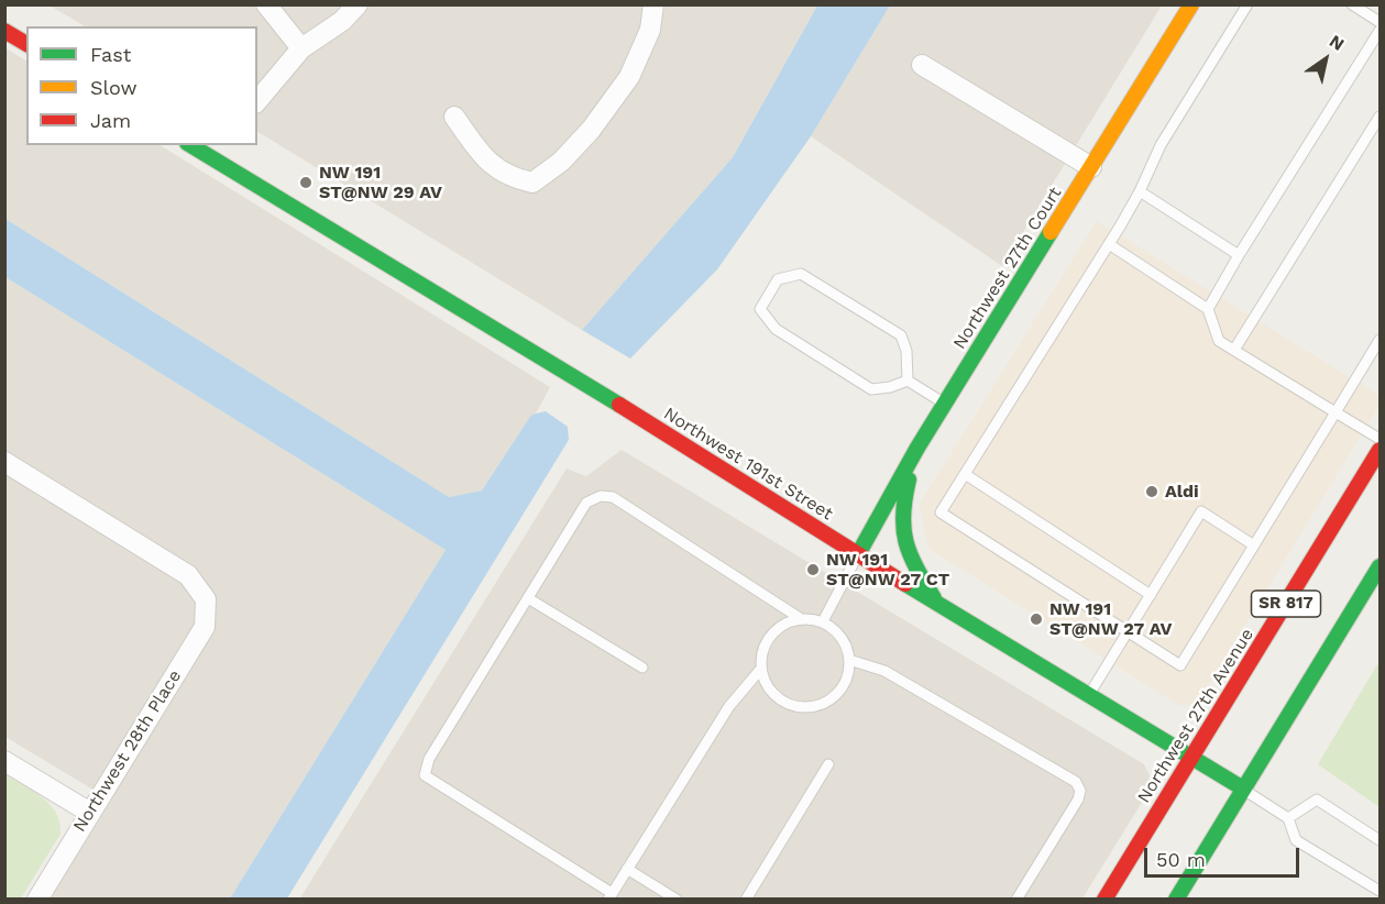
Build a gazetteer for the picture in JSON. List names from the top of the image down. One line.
{"streets":{"street":["Northwest 27th Court","Northwest 191st Street","SR 817","Northwest 27th Avenue","Northwest 28th Place"]},"crossings":[["Northwest 27th Court","Northwest 191st Street"],["Northwest 191st Street","SR 817"],["Northwest 191st Street","Northwest 27th Avenue"]],"places":["NW 191 ST@NW 29 AV","Aldi","NW 191 ST@NW 27 CT","NW 191 ST@NW 27 AV"],"legend":["Fast","Slow","Jam"],"scale_bar":"50 m","north":"top right"}
